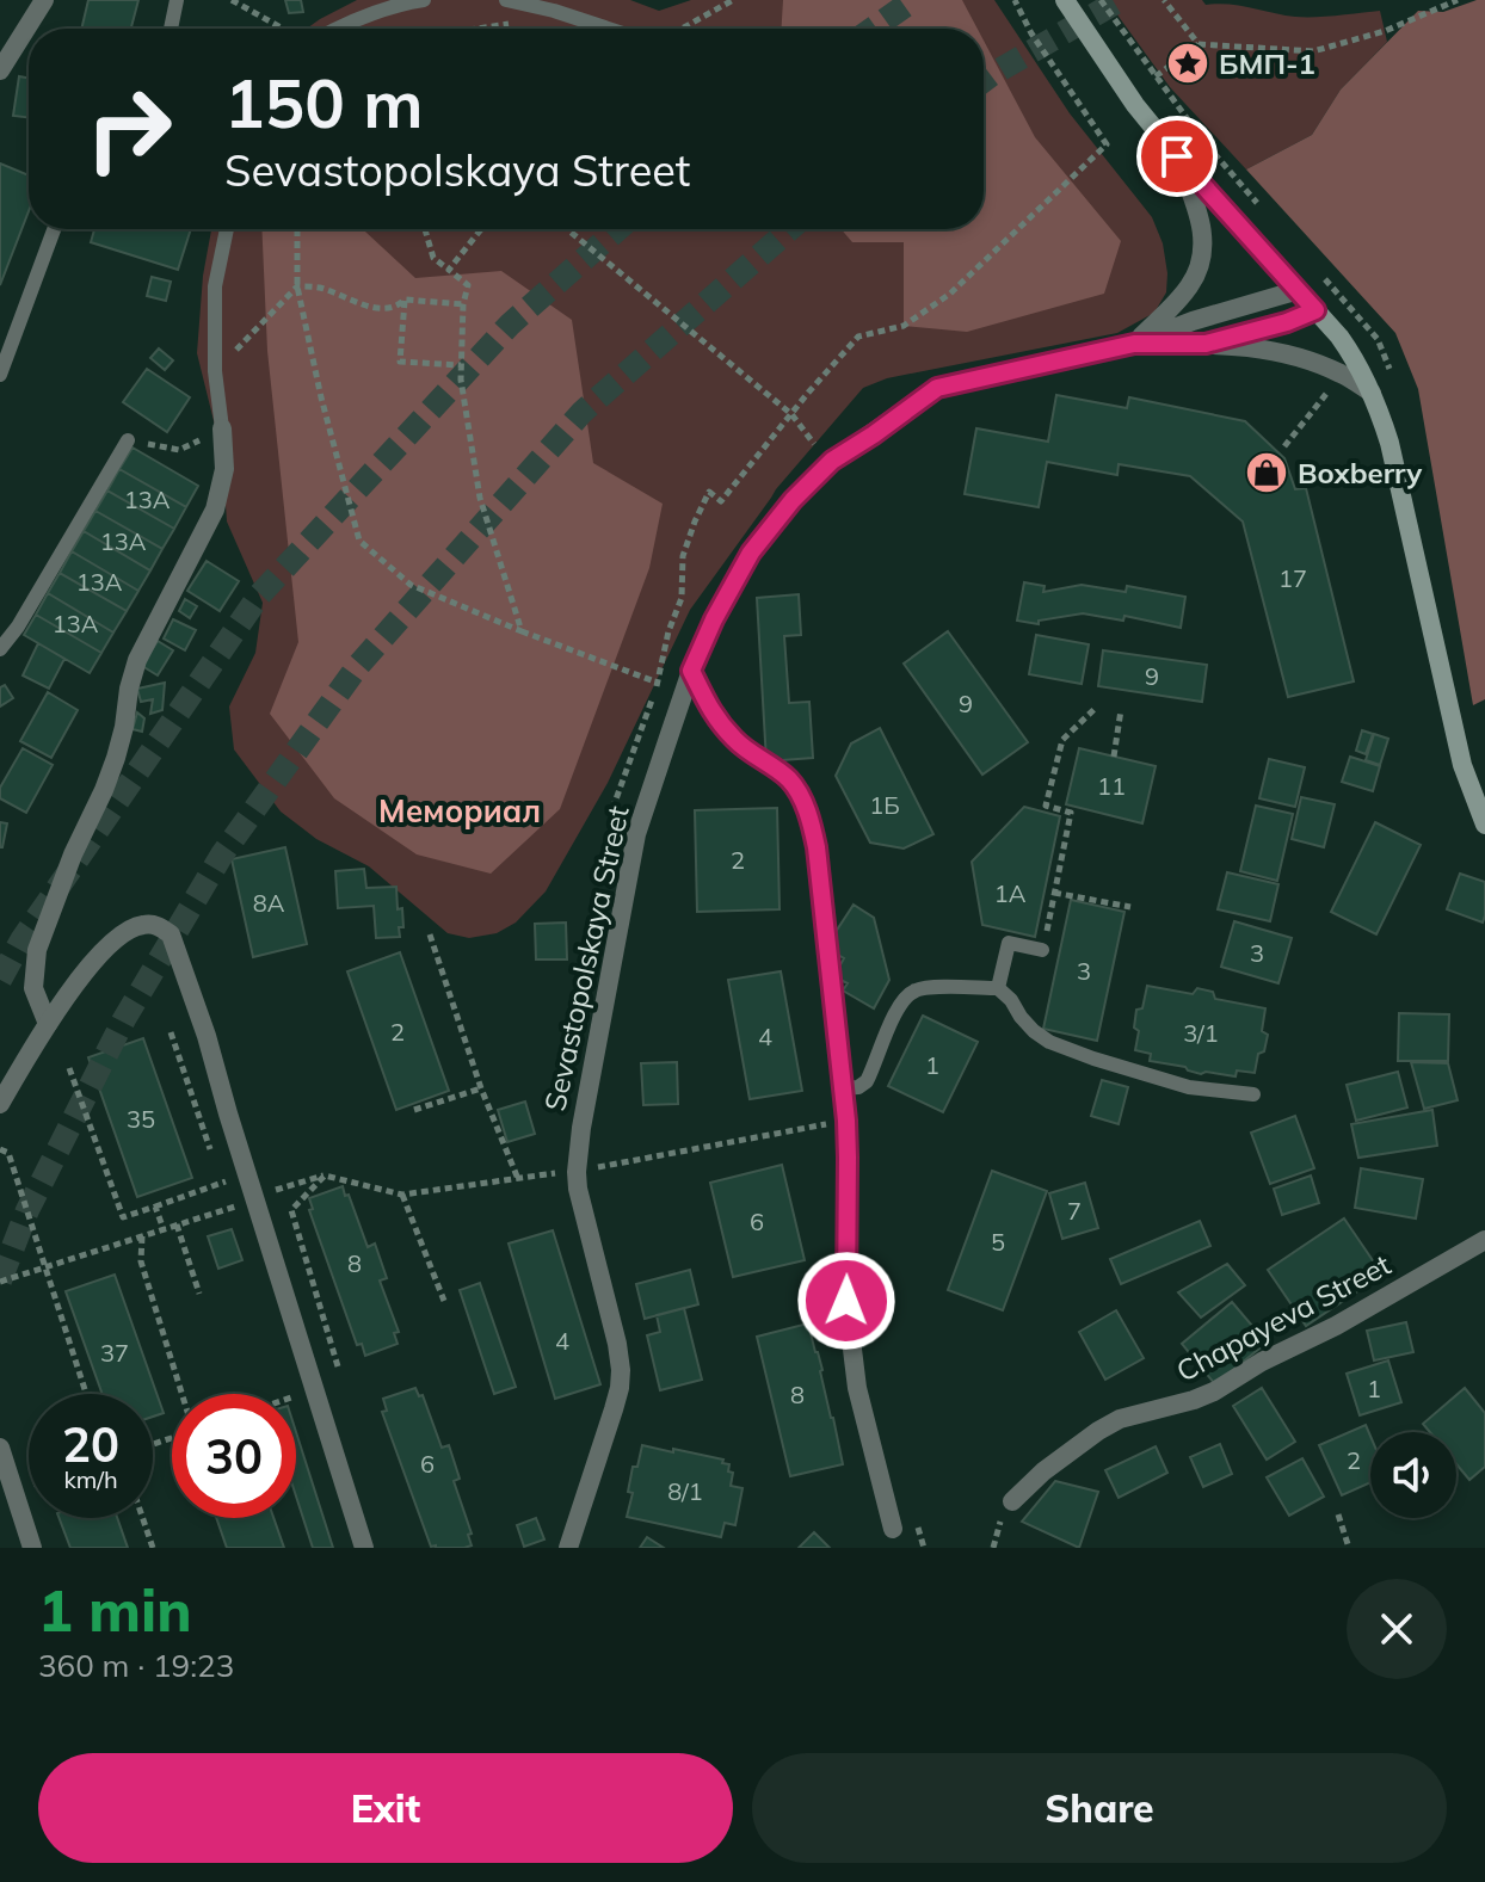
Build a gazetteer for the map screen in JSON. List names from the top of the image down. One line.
{"streets":{"street":["Sevastopolskaya Street","Chapayeva Street"]},"districts":["Мемориал"],"places":{"place":["БМП-1"],"shop":["Boxberry"]},"house_numbers":["13А","13А","17","13А","13А","9","9","11","1Б","2","1А","8А","3","3","2","3/1","4","1","35","7","6","5","8","4","37","1","8","2","6","8/1"],"page":{"turn":["150 m","Sevastopolskaya Street"],"speed":"20 km/h","limit":"30","heading":["1 min","360 m · 19:23"],"buttons":["Exit","Share"]}}
